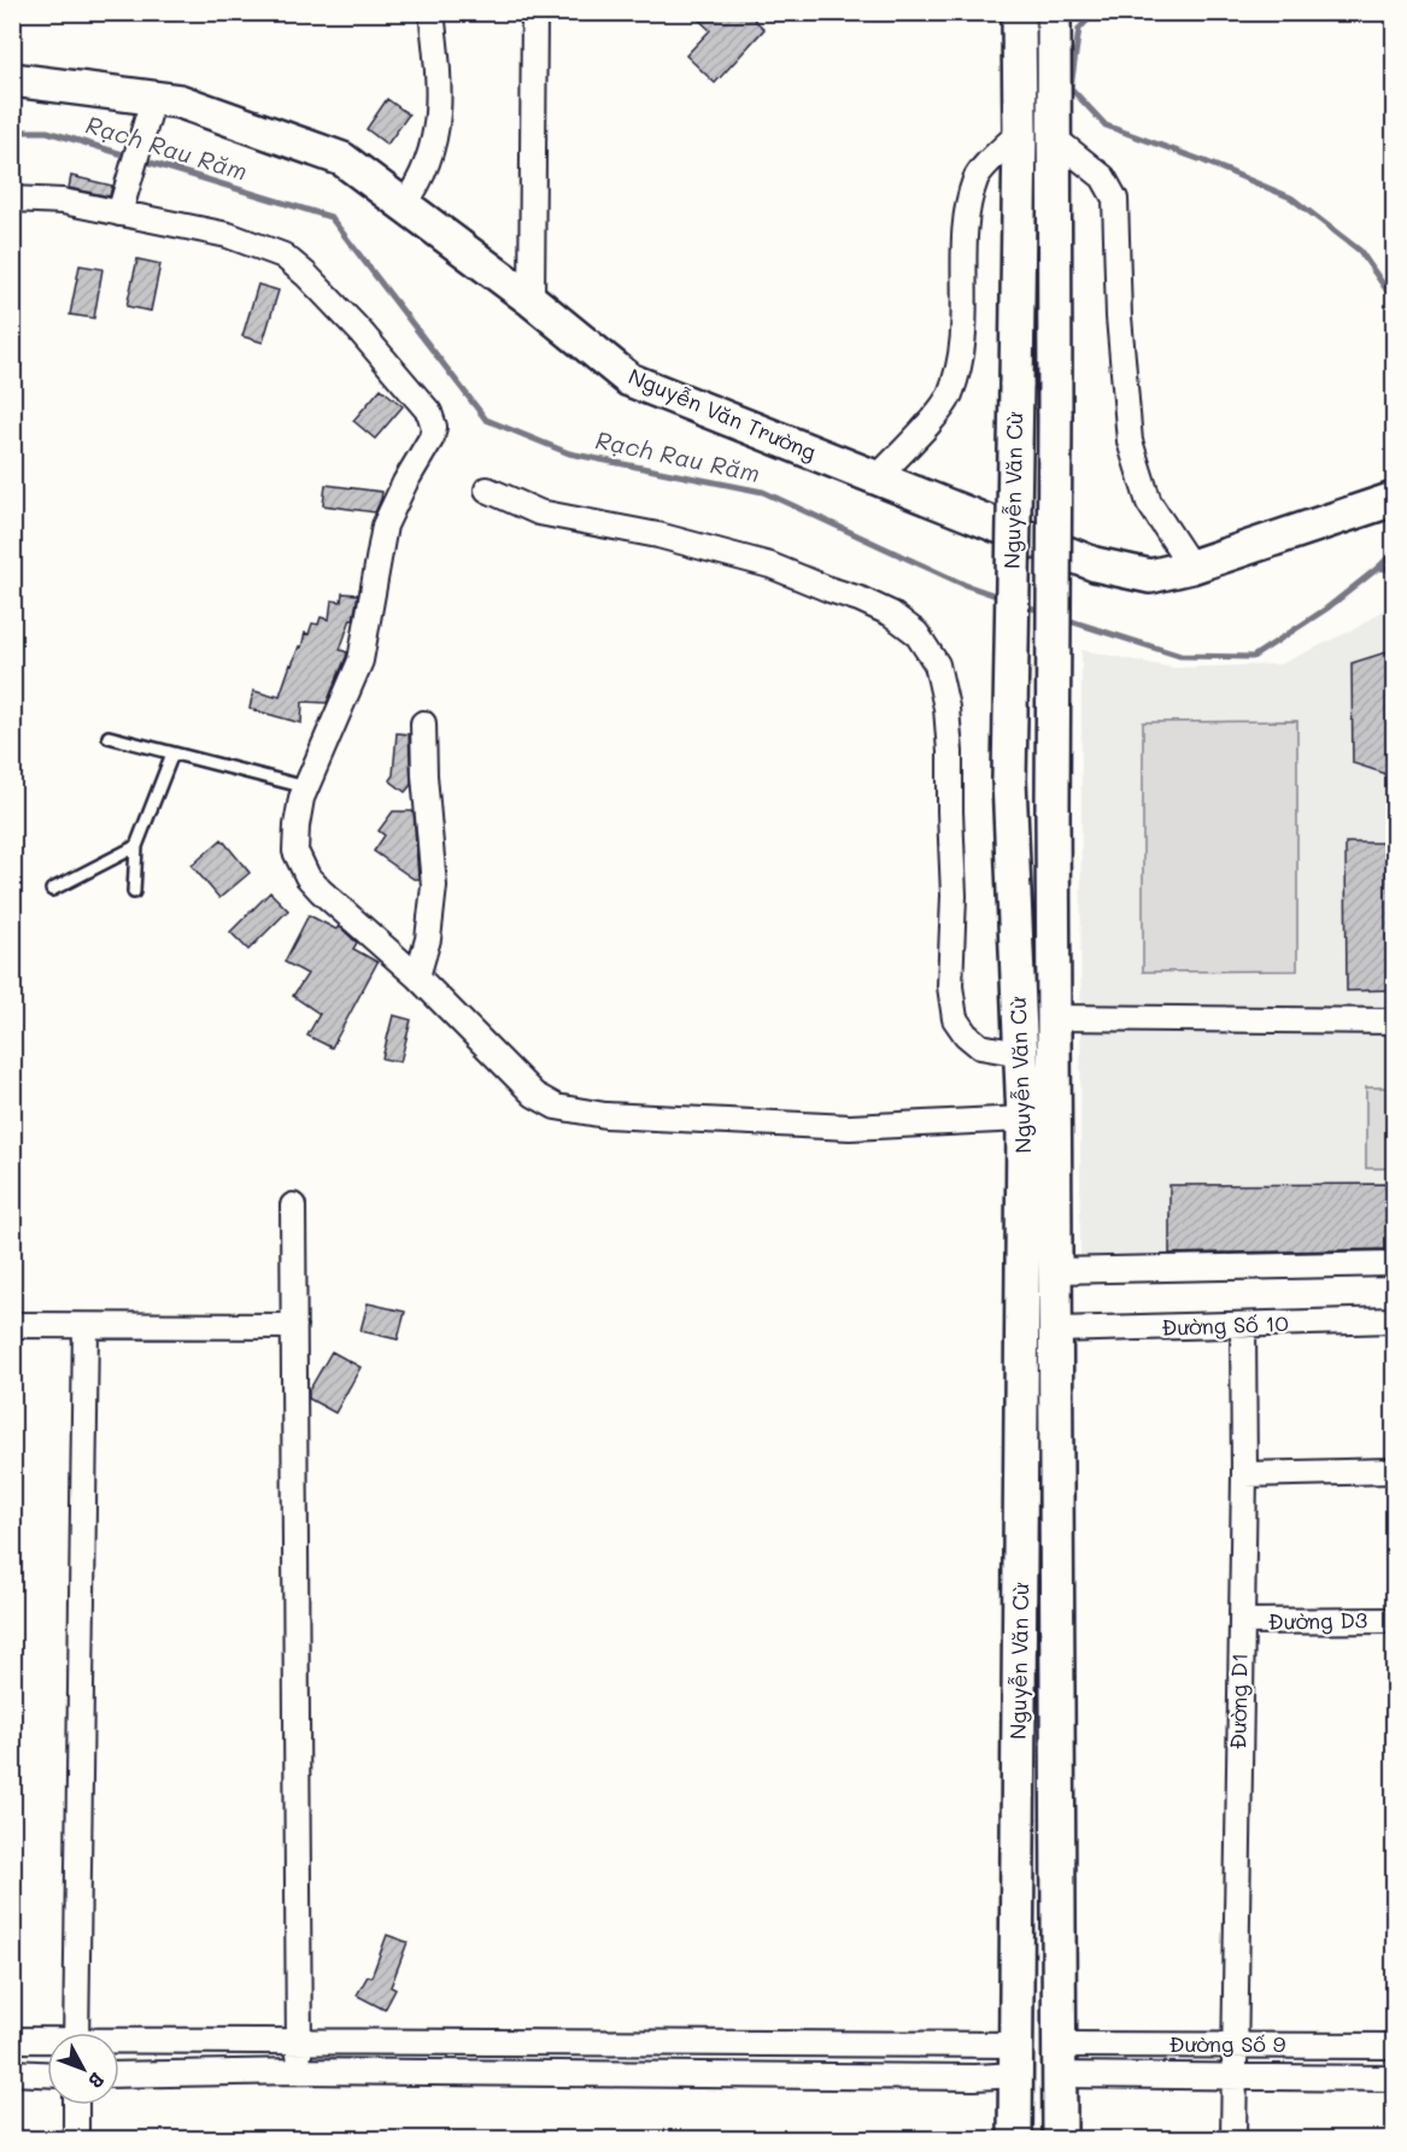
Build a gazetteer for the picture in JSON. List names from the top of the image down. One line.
{"streets":{"main road":["Nguyễn Văn Trường","Nguyễn Văn Cừ"],"street":["Đường Số 10","Đường D3","Đường D1","Đường Số 9"]},"crossings":[["Nguyễn Văn Cừ","Đường Số 10"],["Nguyễn Văn Cừ","Đường Số 9"],["Đường Số 10","Đường D1"],["Đường D3","Đường D1"],["Đường D1","Đường Số 9"]],"water":["Rạch Rau Răm"],"north":"bottom right"}
